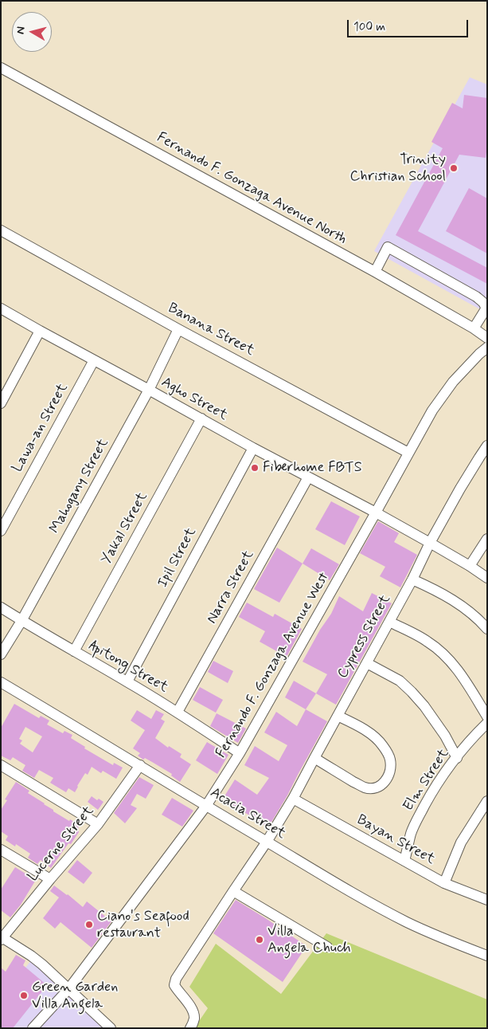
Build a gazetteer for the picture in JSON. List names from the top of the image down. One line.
{"streets":{"street":["Fernando F. Gonzaga Avenue North","Banana Street","Agho Street","Lawa-an Street","Mahogany Street","Yakal Street","Ipil Street","Narra Street","Cypress Street","Fernando F. Gonzaga Avenue West","Apitong Street","Elm Street","Acacia Street","Bayan Street","Lucerne Street"]},"crossings":[["Banana Street","Mahogany Street"],["Banana Street","Fernando F. Gonzaga Avenue West"],["Agho Street","Lawa-an Street"],["Agho Street","Mahogany Street"],["Agho Street","Yakal Street"],["Agho Street","Ipil Street"],["Agho Street","Narra Street"],["Agho Street","Cypress Street"],["Agho Street","Fernando F. Gonzaga Avenue West"],["Mahogany Street","Apitong Street"],["Yakal Street","Apitong Street"],["Ipil Street","Apitong Street"],["Narra Street","Apitong Street"],["Cypress Street","Acacia Street"],["Cypress Street","Bayan Street"],["Fernando F. Gonzaga Avenue West","Apitong Street"],["Fernando F. Gonzaga Avenue West","Acacia Street"],["Elm Street","Bayan Street"],["Acacia Street","Lucerne Street"]],"places":["Trinity Christian School","Fiberhome FBTS","Ciano's Seafood restaurant","Villa Angela Chuch","Green Garden Villa Angela"],"scale_bar":"100 m","north":"left"}
